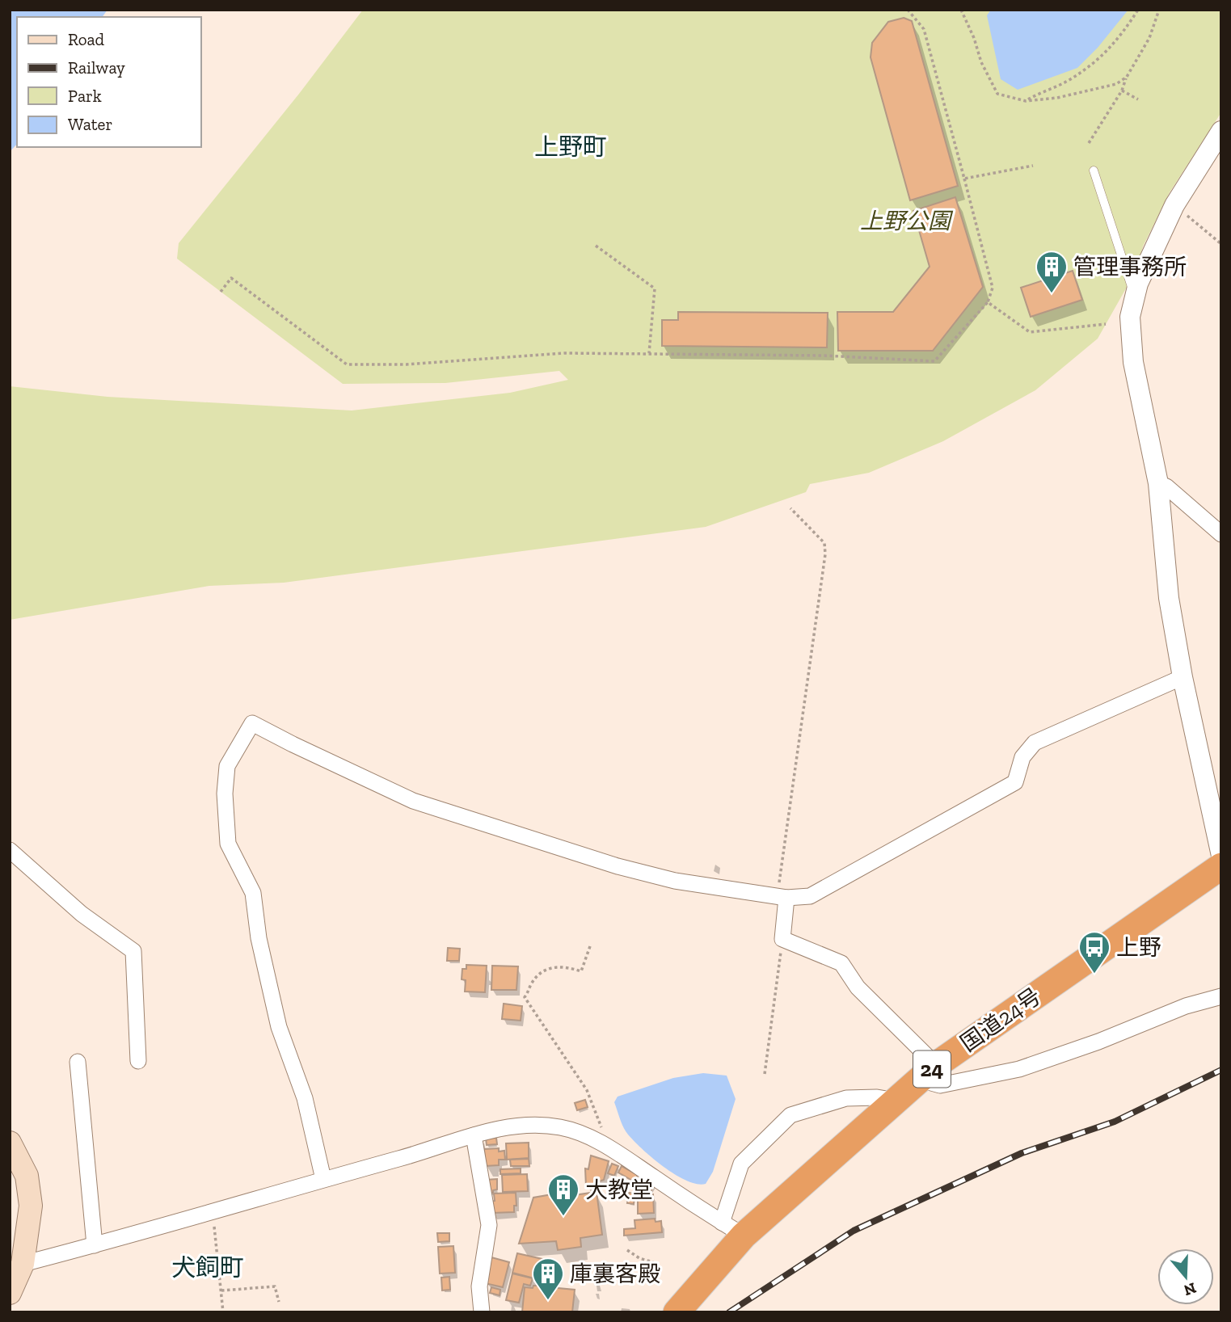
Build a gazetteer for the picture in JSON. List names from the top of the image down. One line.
{"streets":{"highway":["国道24号","24"]},"districts":["上野町","犬飼町"],"parks":["上野公園"],"places":{"building":["管理事務所","大教堂","庫裏客殿"],"bus stop":["上野"]},"legend":["Road","Railway","Park","Water"],"north":"bottom"}
